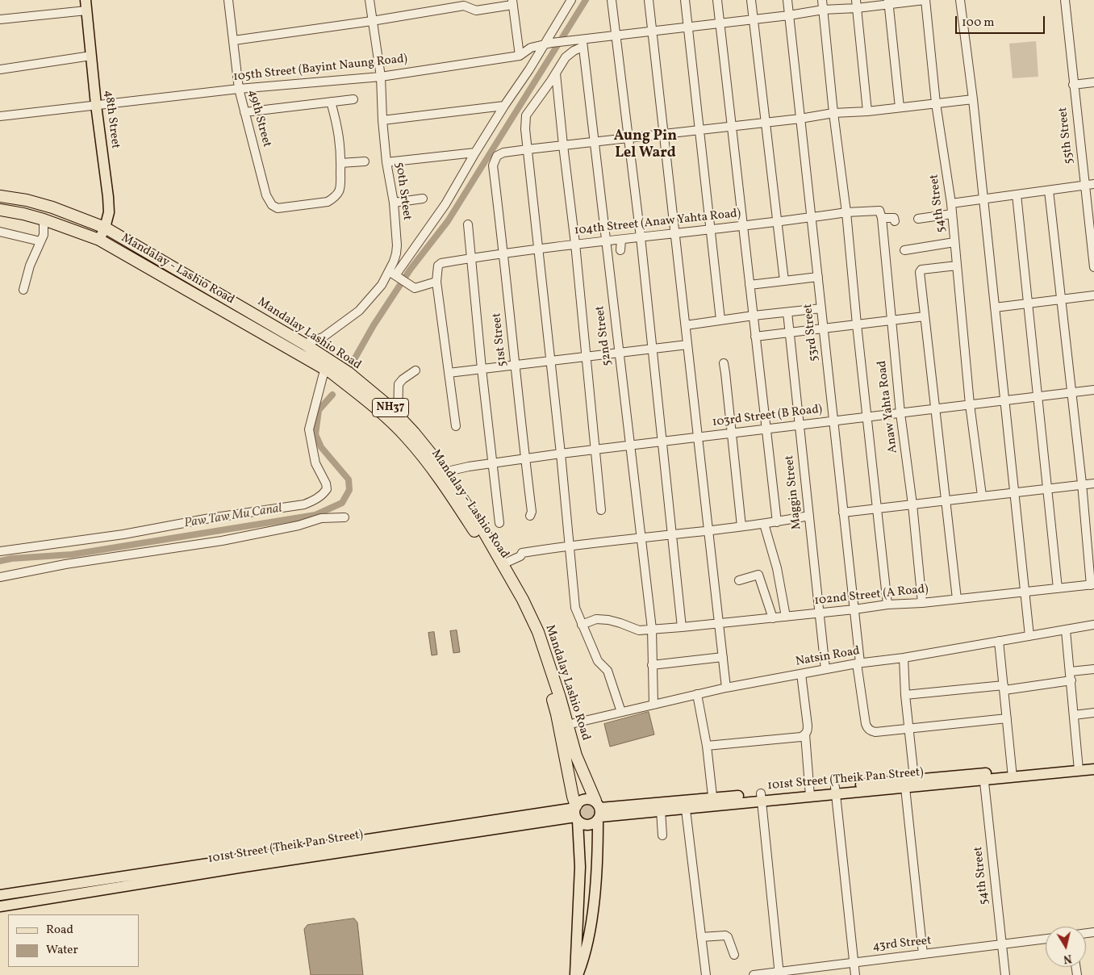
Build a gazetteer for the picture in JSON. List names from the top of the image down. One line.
{"streets":{"highway":["Mandalay - Lashio Road","Mandalay Lashio Road","NH37"],"main road":["48th Street","101st Street (Theik Pan Street)"],"street":["105th Street (Bayint Naung Road)","49th Street","55th Street","50th Srteet","54th Street","104th Street (Anaw Yahta Road)","53rd Street","52nd Street","51st Street","Anaw Yahta Road","103rd Street (B Road)","Maggin Street","102nd Street (A Road)","Natsin Road","43rd Street"]},"crossings":[["105th Street (Bayint Naung Road)","49th Street"],["105th Street (Bayint Naung Road)","48th Street"],["105th Street (Bayint Naung Road)","50th Srteet"],["105th Street (Bayint Naung Road)","52nd Street"],["48th Street","Mandalay - Lashio Road"],["48th Street","Mandalay Lashio Road"],["50th Srteet","Mandalay Lashio Road"],["54th Street","103rd Street (B Road)"],["54th Street","101st Street (Theik Pan Street)"],["54th Street","43rd Street"],["104th Street (Anaw Yahta Road)","53rd Street"],["104th Street (Anaw Yahta Road)","52nd Street"],["104th Street (Anaw Yahta Road)","51st Street"],["104th Street (Anaw Yahta Road)","Anaw Yahta Road"],["Mandalay - Lashio Road","Mandalay Lashio Road"],["Mandalay - Lashio Road","103rd Street (B Road)"],["Mandalay - Lashio Road","101st Street (Theik Pan Street)"],["53rd Street","103rd Street (B Road)"],["53rd Street","102nd Street (A Road)"],["53rd Street","Natsin Road"],["Mandalay Lashio Road","103rd Street (B Road)"],["Mandalay Lashio Road","Natsin Road"],["Mandalay Lashio Road","101st Street (Theik Pan Street)"],["52nd Street","103rd Street (B Road)"],["52nd Street","102nd Street (A Road)"],["52nd Street","Natsin Road"],["51st Street","103rd Street (B Road)"],["Anaw Yahta Road","103rd Street (B Road)"],["Anaw Yahta Road","102nd Street (A Road)"],["103rd Street (B Road)","Maggin Street"],["Maggin Street","102nd Street (A Road)"],["Maggin Street","Natsin Road"]],"districts":["Aung Pin Lel Ward"],"water":["Paw Taw Mu Canal"],"legend":["Road","Water"],"scale_bar":"100 m","north":"bottom"}
